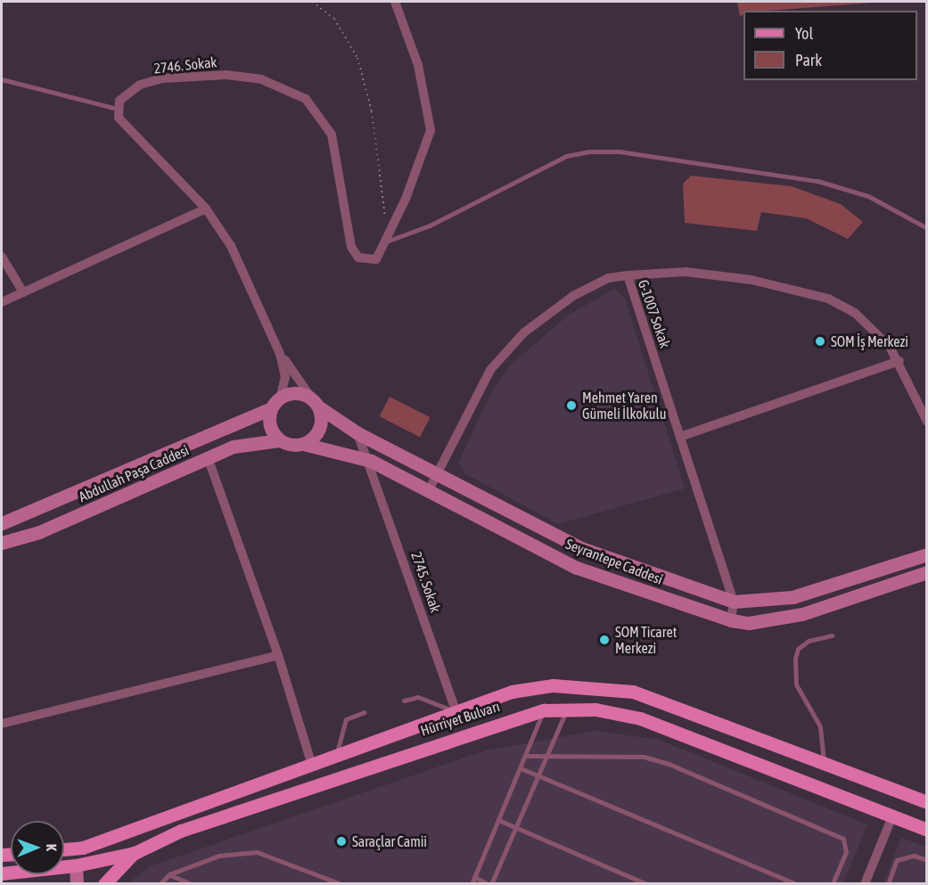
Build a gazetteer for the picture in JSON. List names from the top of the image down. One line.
{"streets":{"main road":["Abdullah Paşa Caddesi","Seyrantepe Caddesi","Hürriyet Bulvarı"],"street":["2746. Sokak","G-1007 Sokak","2745. Sokak"]},"crossings":[["G-1007 Sokak","Seyrantepe Caddesi"],["Abdullah Paşa Caddesi","Seyrantepe Caddesi"],["Seyrantepe Caddesi","2745. Sokak"],["2745. Sokak","Hürriyet Bulvarı"]],"places":["SOM İş Merkezi","Mehmet Yaren Gümeli İlkokulu","SOM Ticaret Merkezi","Saraçlar Camii"],"legend":["Yol","Park"],"north":"right"}
